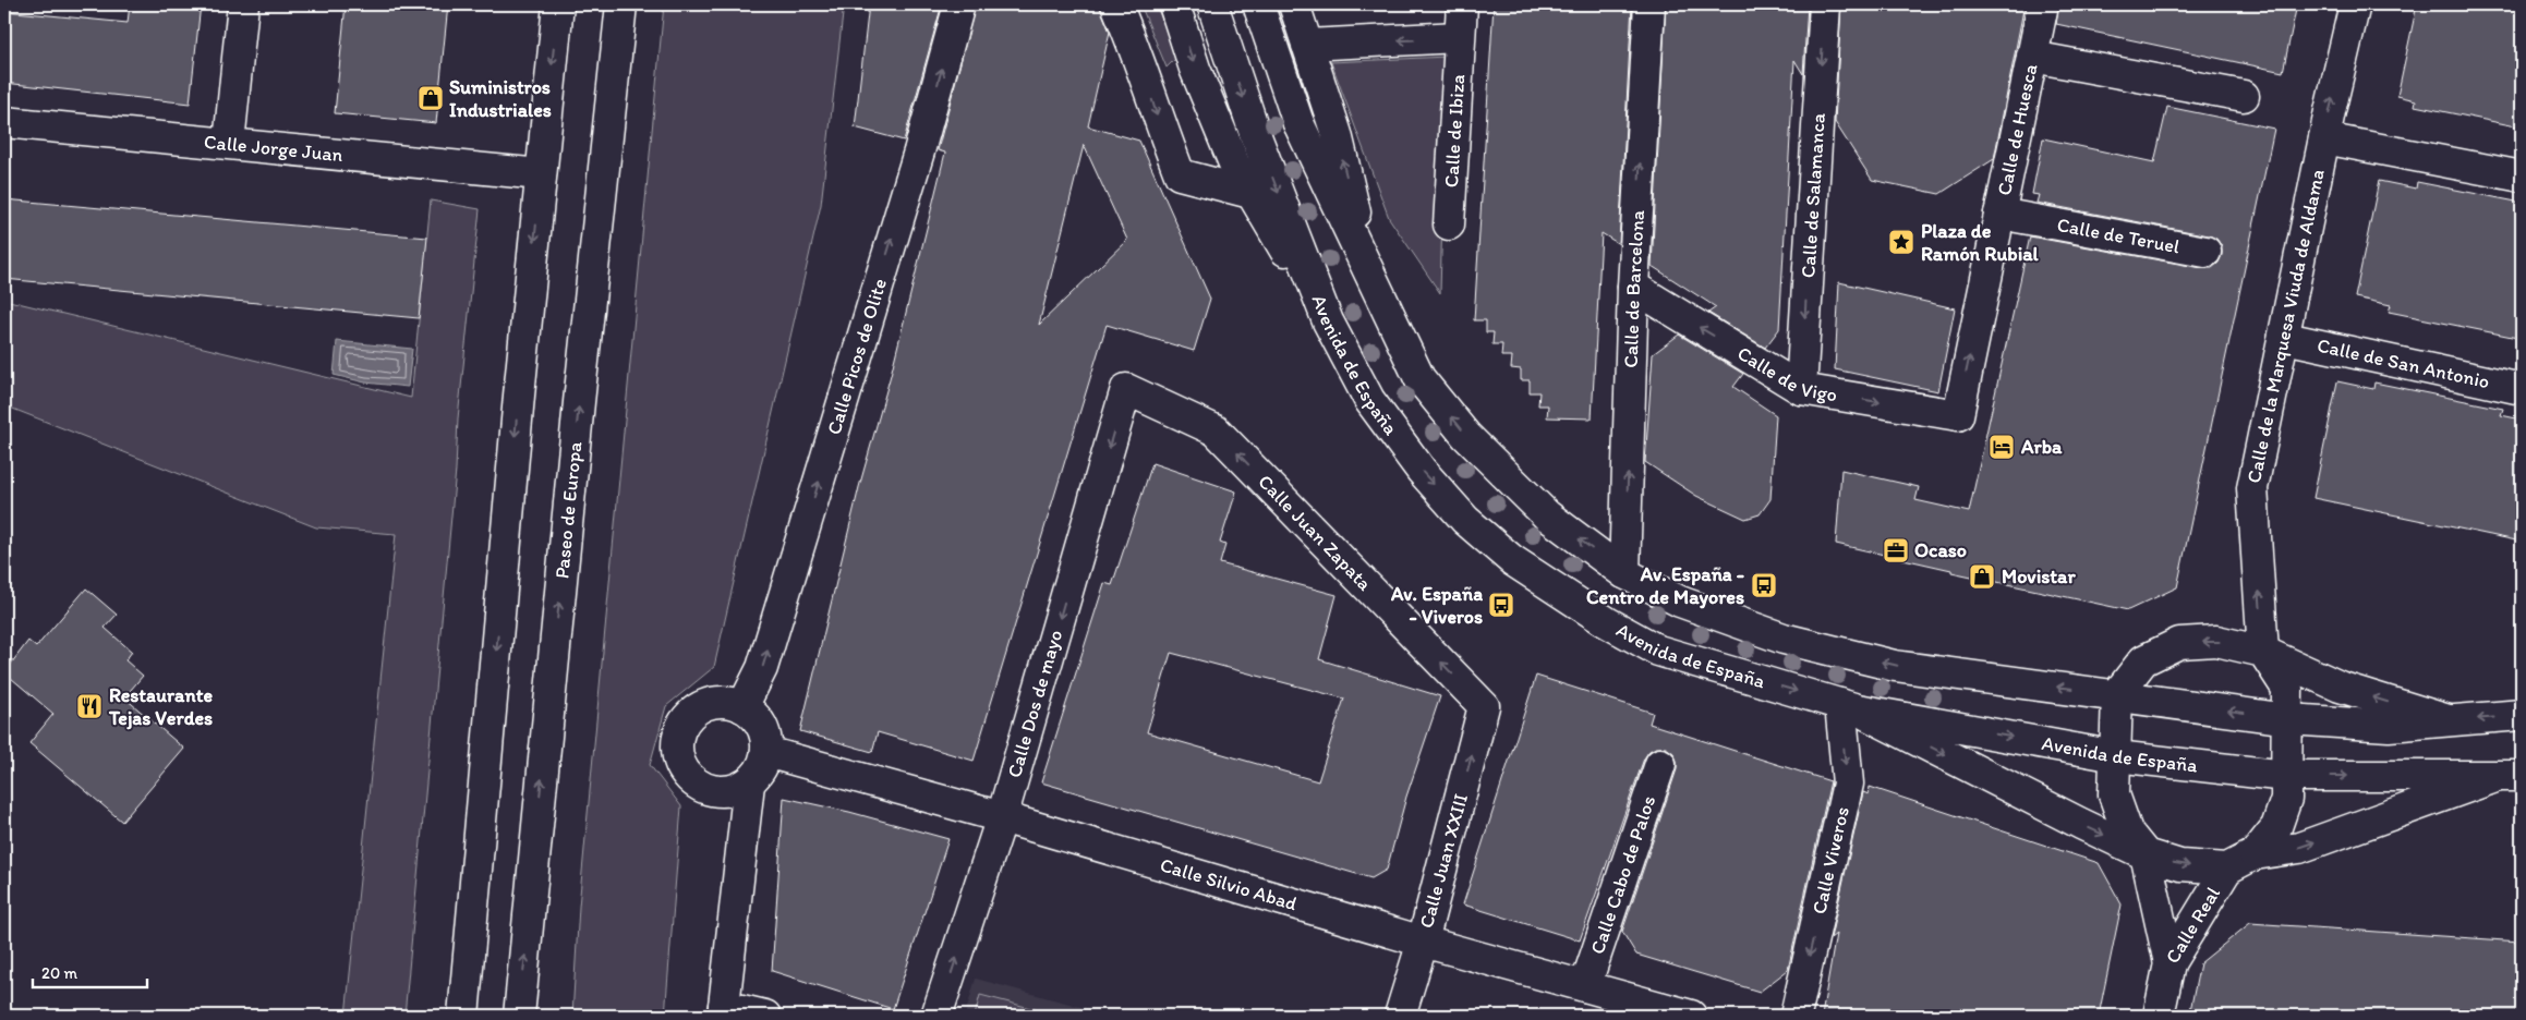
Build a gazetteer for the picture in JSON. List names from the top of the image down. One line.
{"streets":{"street":["Calle de Huesca","Calle de Ibiza","Calle Jorge Juan","Calle de Salamanca","Calle de Teruel","Calle de Barcelona","Calle de la Marquesa Viuda de Aldama","Calle Picos de Olite","Avenida de España","Calle de San Antonio","Calle de Vigo","Paseo de Europa","Calle Juan Zapata","Calle Dos de mayo","Calle Juan XXIII","Calle Viveros","Calle Cabo de Palos","Calle Silvio Abad","Calle Real"]},"crossings":[["Calle de Huesca","Calle de Teruel"],["Calle de Huesca","Calle de Vigo"],["Calle de Salamanca","Calle de Vigo"],["Calle de Barcelona","Calle de Vigo"],["Calle de la Marquesa Viuda de Aldama","Calle de San Antonio"],["Calle Picos de Olite","Calle Silvio Abad"],["Avenida de España","Calle Viveros"],["Calle Juan Zapata","Calle Dos de mayo"],["Calle Juan Zapata","Calle Juan XXIII"],["Calle Dos de mayo","Calle Silvio Abad"],["Calle Juan XXIII","Calle Silvio Abad"],["Calle Cabo de Palos","Calle Silvio Abad"]],"one_way":["Calle de Huesca","Calle de Salamanca","Calle de Barcelona","Calle de la Marquesa Viuda de Aldama","Calle Picos de Olite","Calle Juan XXIII","Calle Viveros"],"places":{"shop":["Suministros Industriales","Movistar"],"place":["Plaza de Ramón Rubial"],"hotel":["Arba"],"office":["Ocaso"],"bus stop":["Av. España - Centro de Mayores","Av. España - Viveros"],"restaurant":["Restaurante Tejas Verdes"]},"scale_bar":"20 m"}
